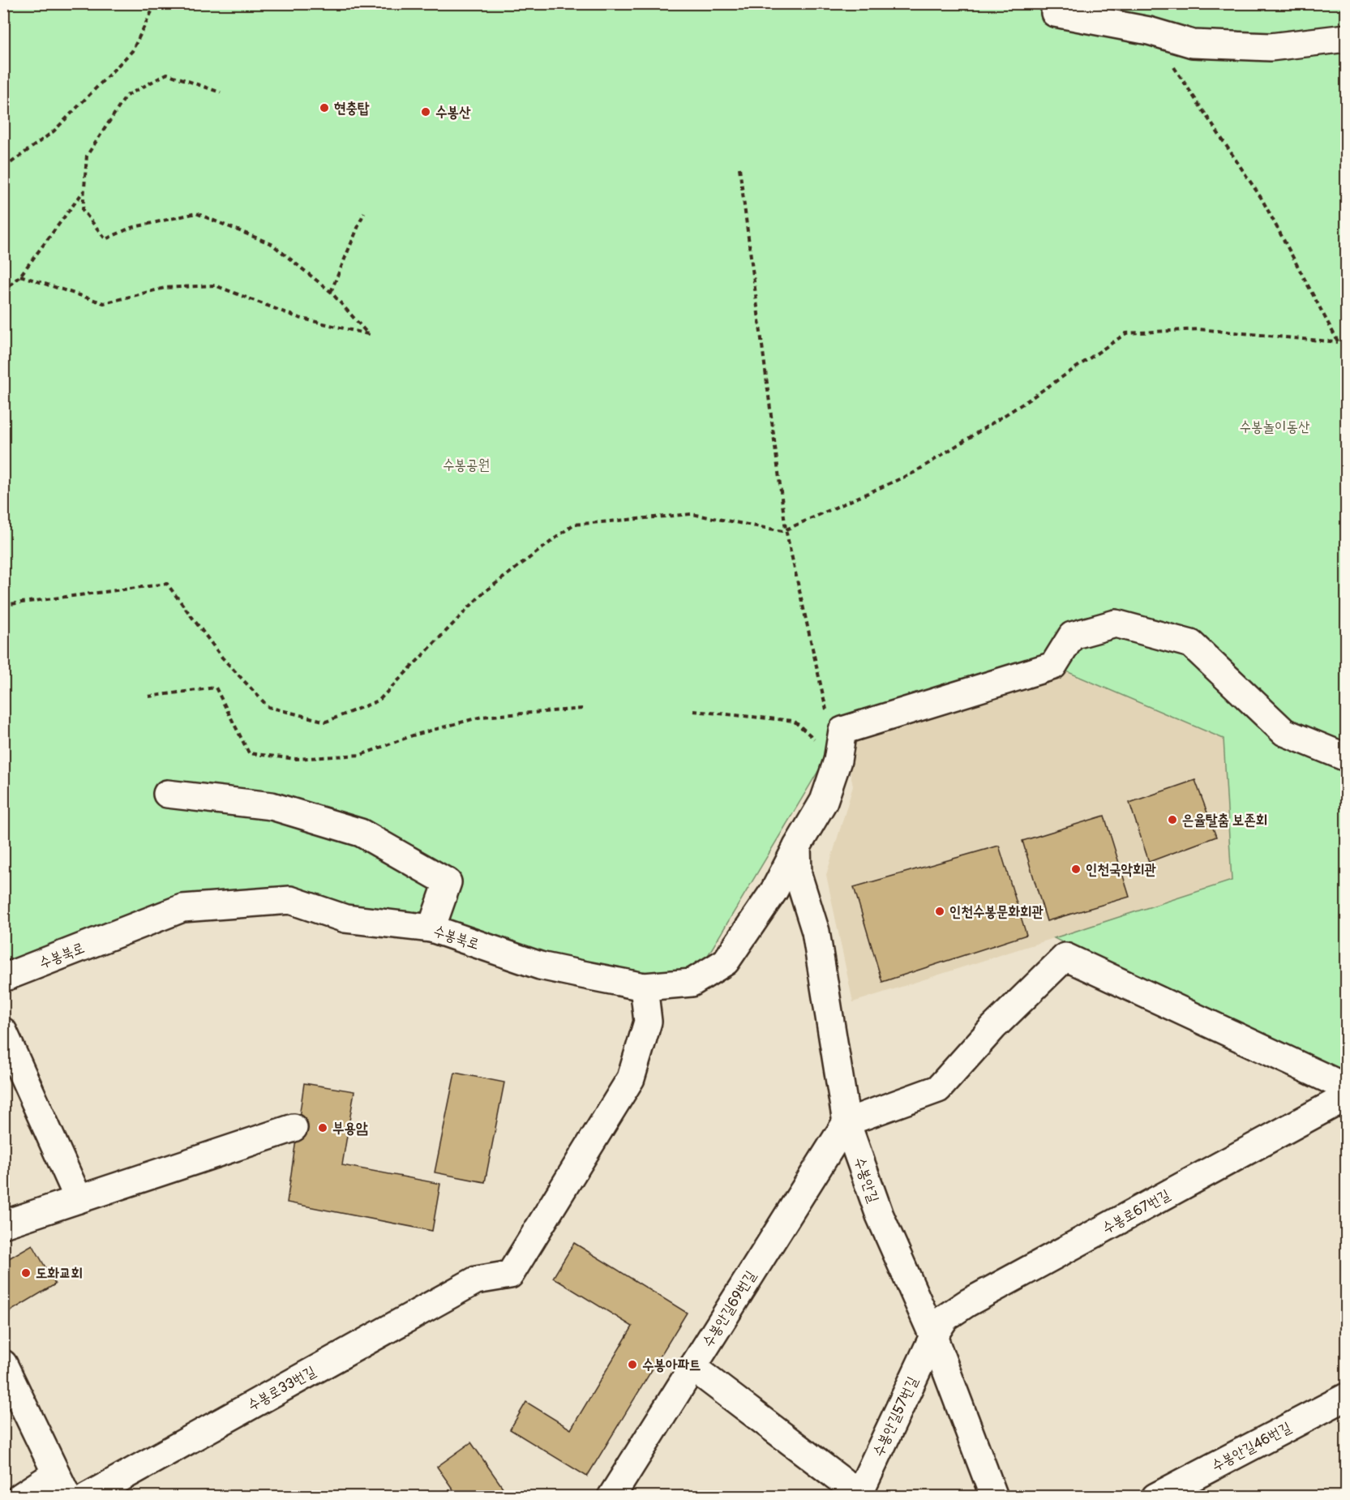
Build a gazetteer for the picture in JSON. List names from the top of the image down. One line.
{"streets":{"street":["수봉북로","수봉안길","수봉로67번길","수봉안길69번길","수봉로33번길","수봉안길57번길","수봉안길46번길"]},"crossings":[["수봉북로","수봉안길"],["수봉북로","수봉로33번길"],["수봉안길","수봉로67번길"],["수봉안길","수봉안길69번길"],["수봉안길","수봉안길57번길"],["수봉로67번길","수봉안길57번길"]],"parks":["수봉놀이동산","수봉공원"],"places":["현충탑","수봉산","은율탈춤 보존회","인천국악회관","인천수봉문화회관","부용암","도화교회","수봉아파트"]}
